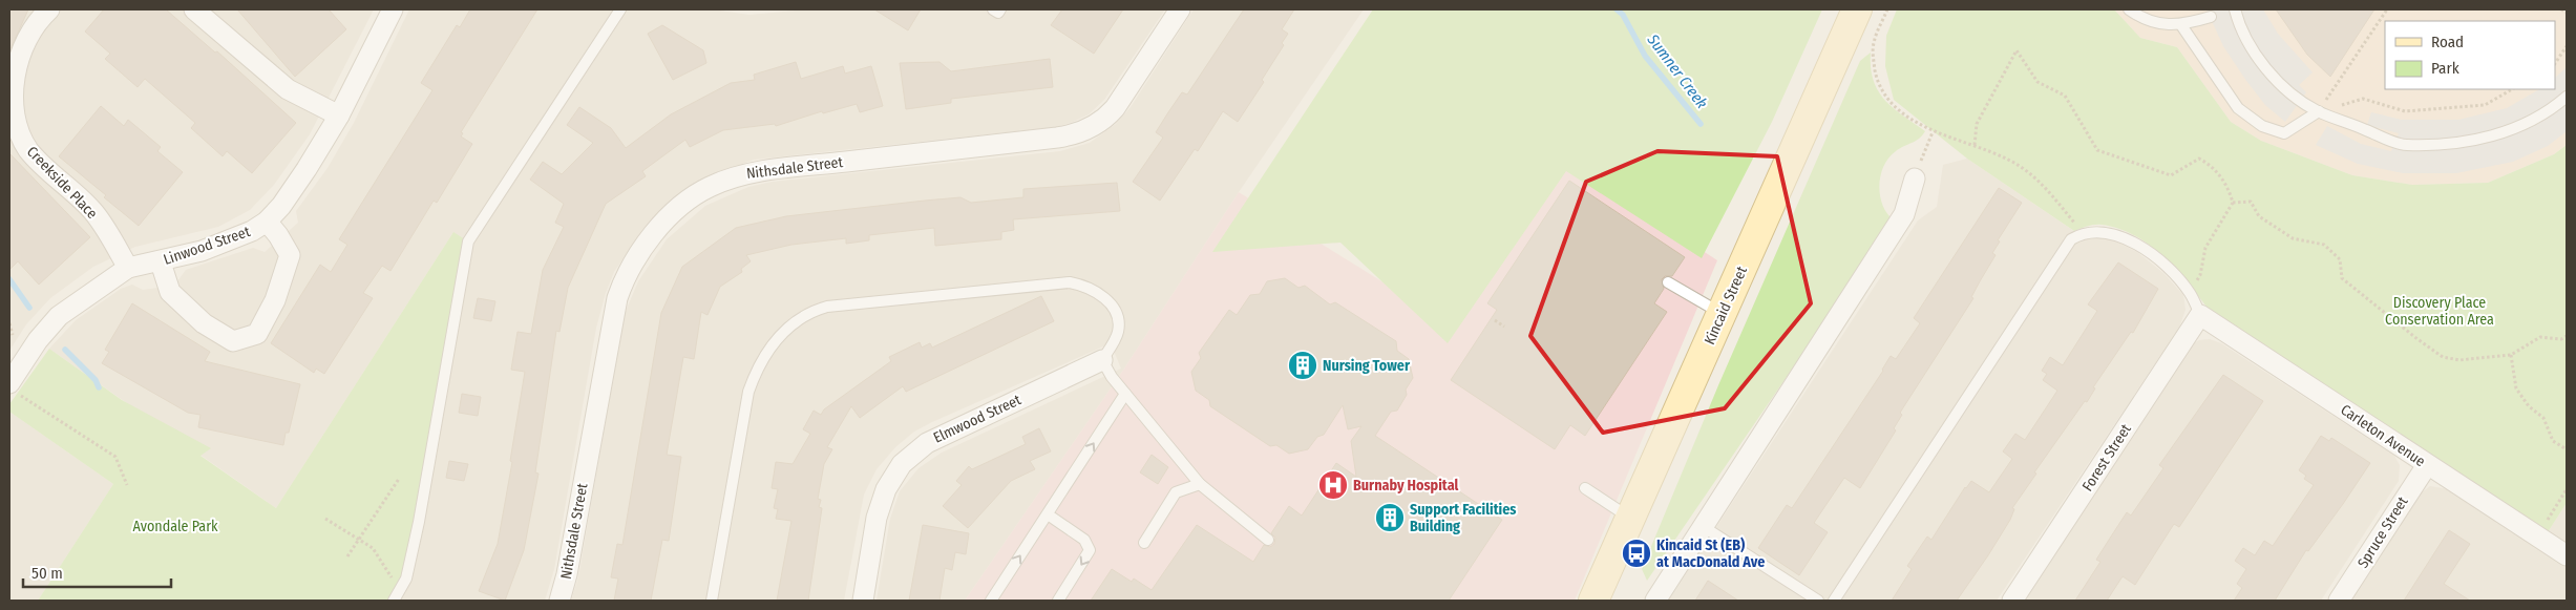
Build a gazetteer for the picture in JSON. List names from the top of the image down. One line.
{"streets":{"street":["Nithsdale Street","Creekside Place","Linwood Street","Kincaid Street","Elmwood Street","Carleton Avenue","Forest Street","Spruce Street"]},"crossings":[["Creekside Place","Linwood Street"],["Carleton Avenue","Forest Street"],["Carleton Avenue","Spruce Street"]],"water":["Sumner Creek"],"parks":["Discovery Place Conservation Area","Avondale Park"],"places":{"building":["Nursing Tower","Support Facilities Building"],"hospital":["Burnaby Hospital"],"bus stop":["Kincaid St (EB) at MacDonald Ave"]},"legend":["Road","Park"],"scale_bar":"50 m"}
